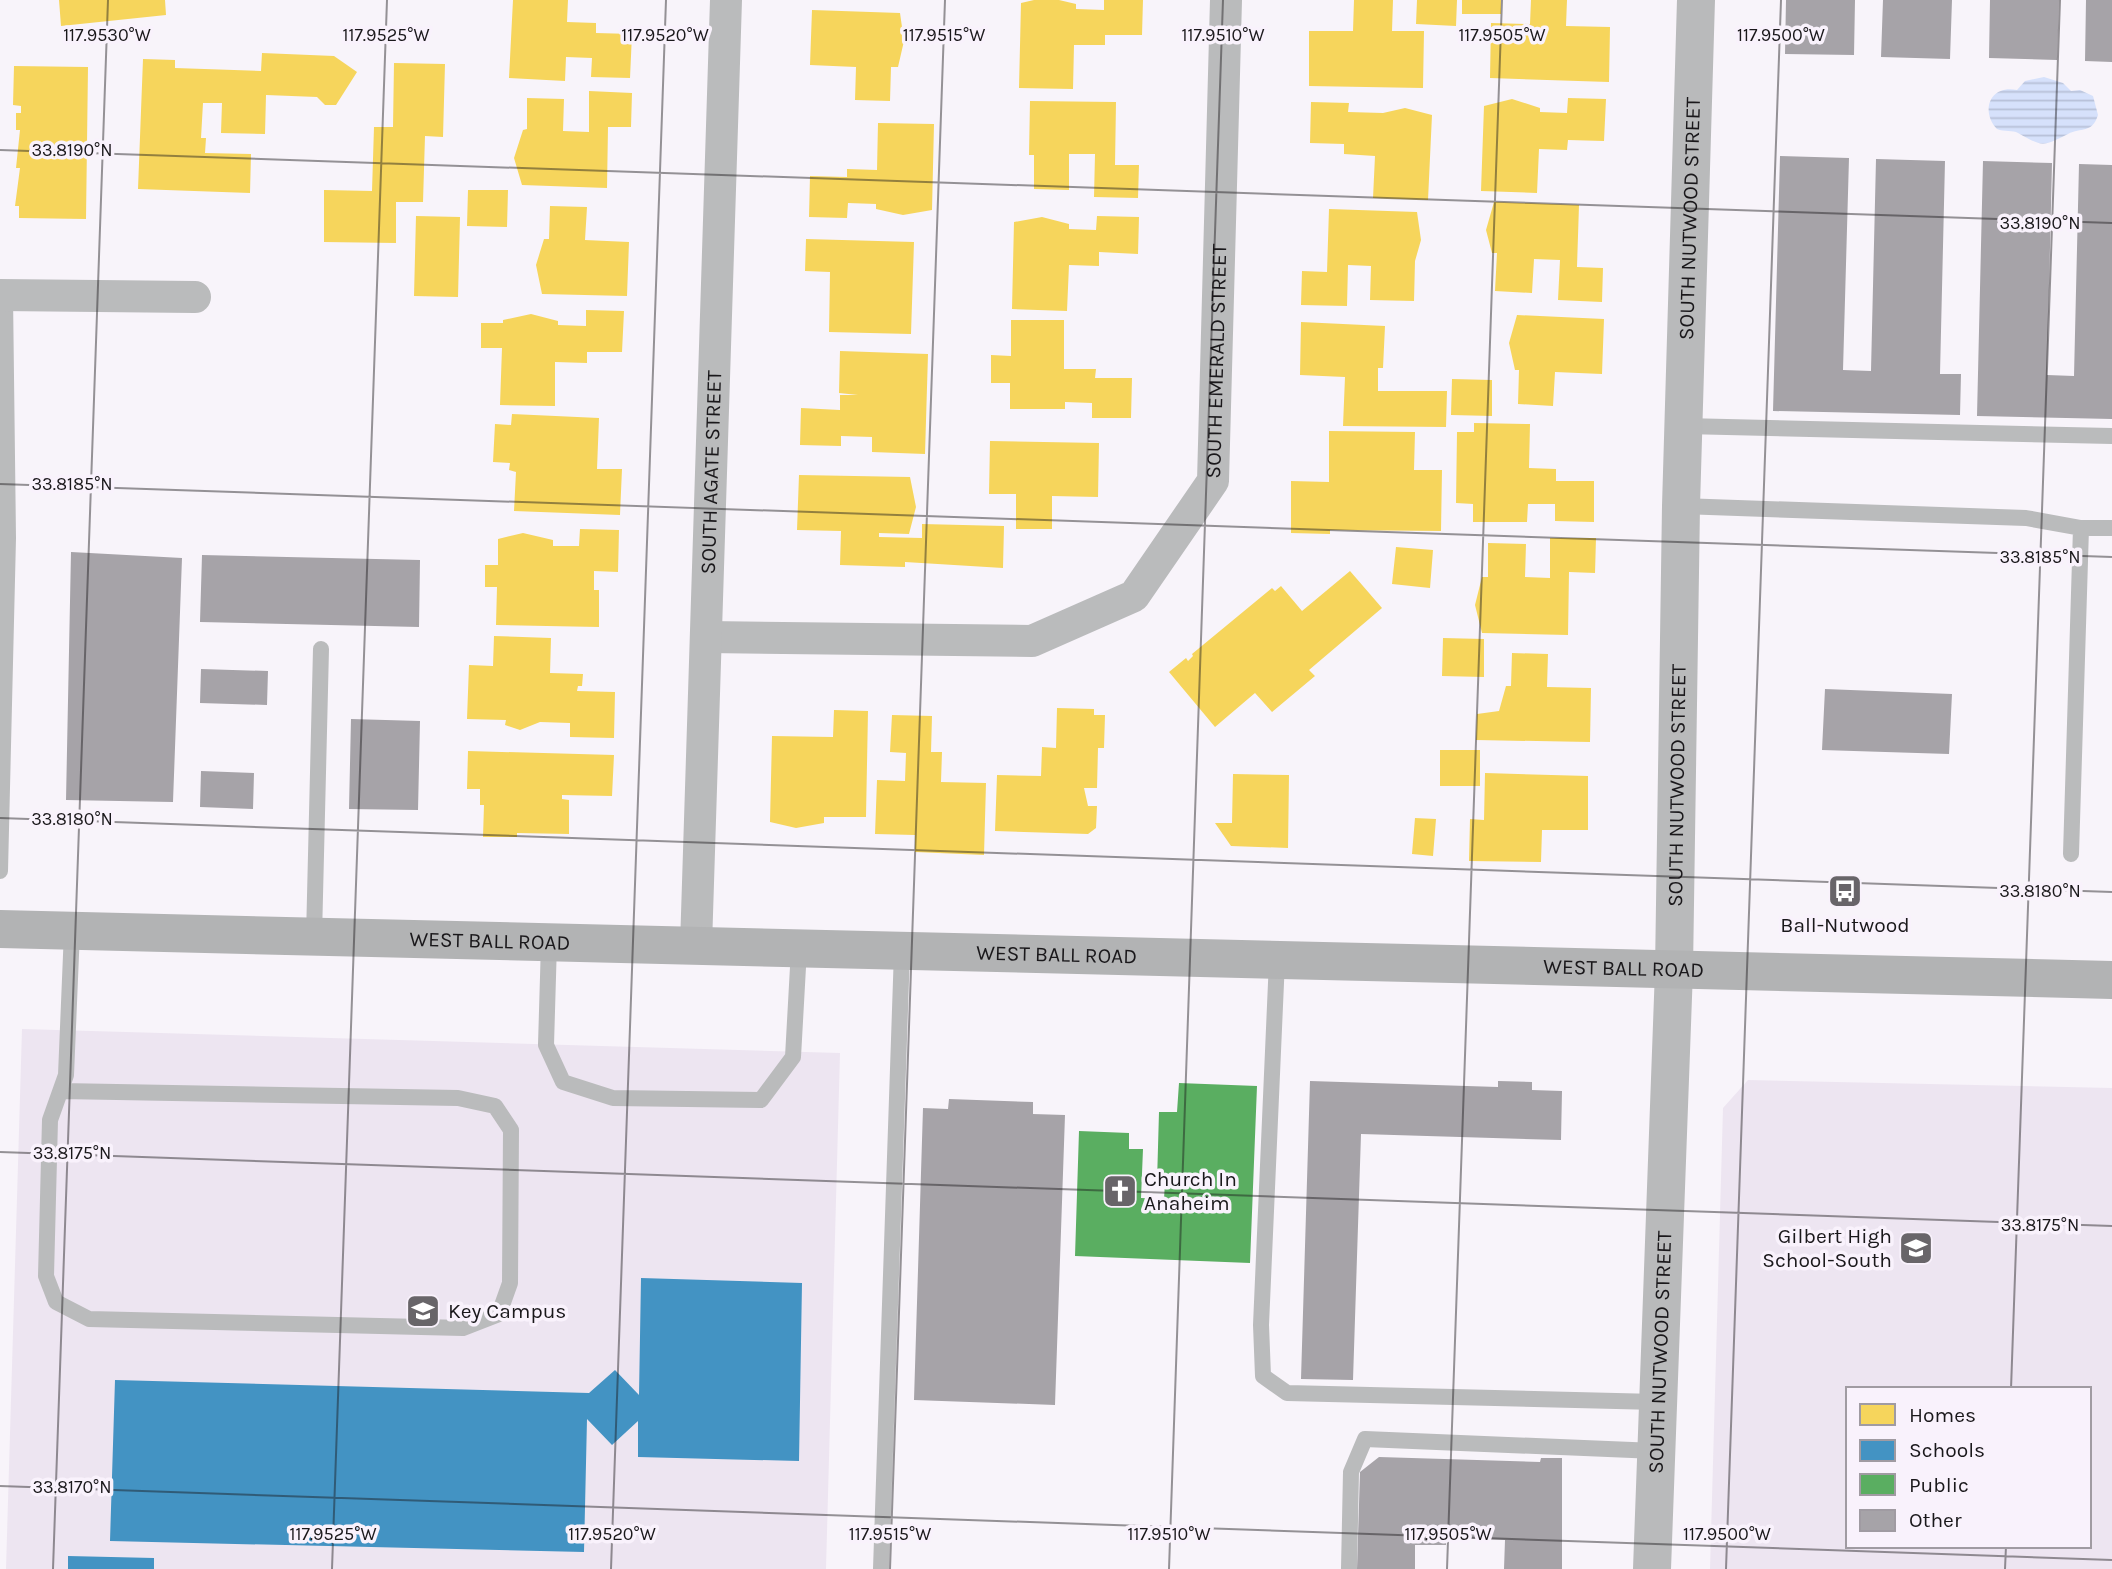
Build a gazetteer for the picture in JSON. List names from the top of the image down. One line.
{"streets":{"main road":["WEST BALL ROAD"],"street":["SOUTH NUTWOOD STREET","SOUTH EMERALD STREET","SOUTH AGATE STREET"]},"crossings":[["SOUTH NUTWOOD STREET","WEST BALL ROAD"],["SOUTH EMERALD STREET","SOUTH AGATE STREET"],["SOUTH AGATE STREET","WEST BALL ROAD"]],"places":{"bus stop":["Ball-Nutwood"],"church":["Church In Anaheim"],"school or university":["Gilbert High School-South","Key Campus"]},"legend":["Homes","Schools","Public","Other"],"coordinates":["117.9530°W","117.9525°W","117.9520°W","117.9515°W","117.9510°W","117.9505°W","117.9500°W","33.8190°N","33.8185°N","33.8180°N","33.8175°N","33.8170°N"]}
